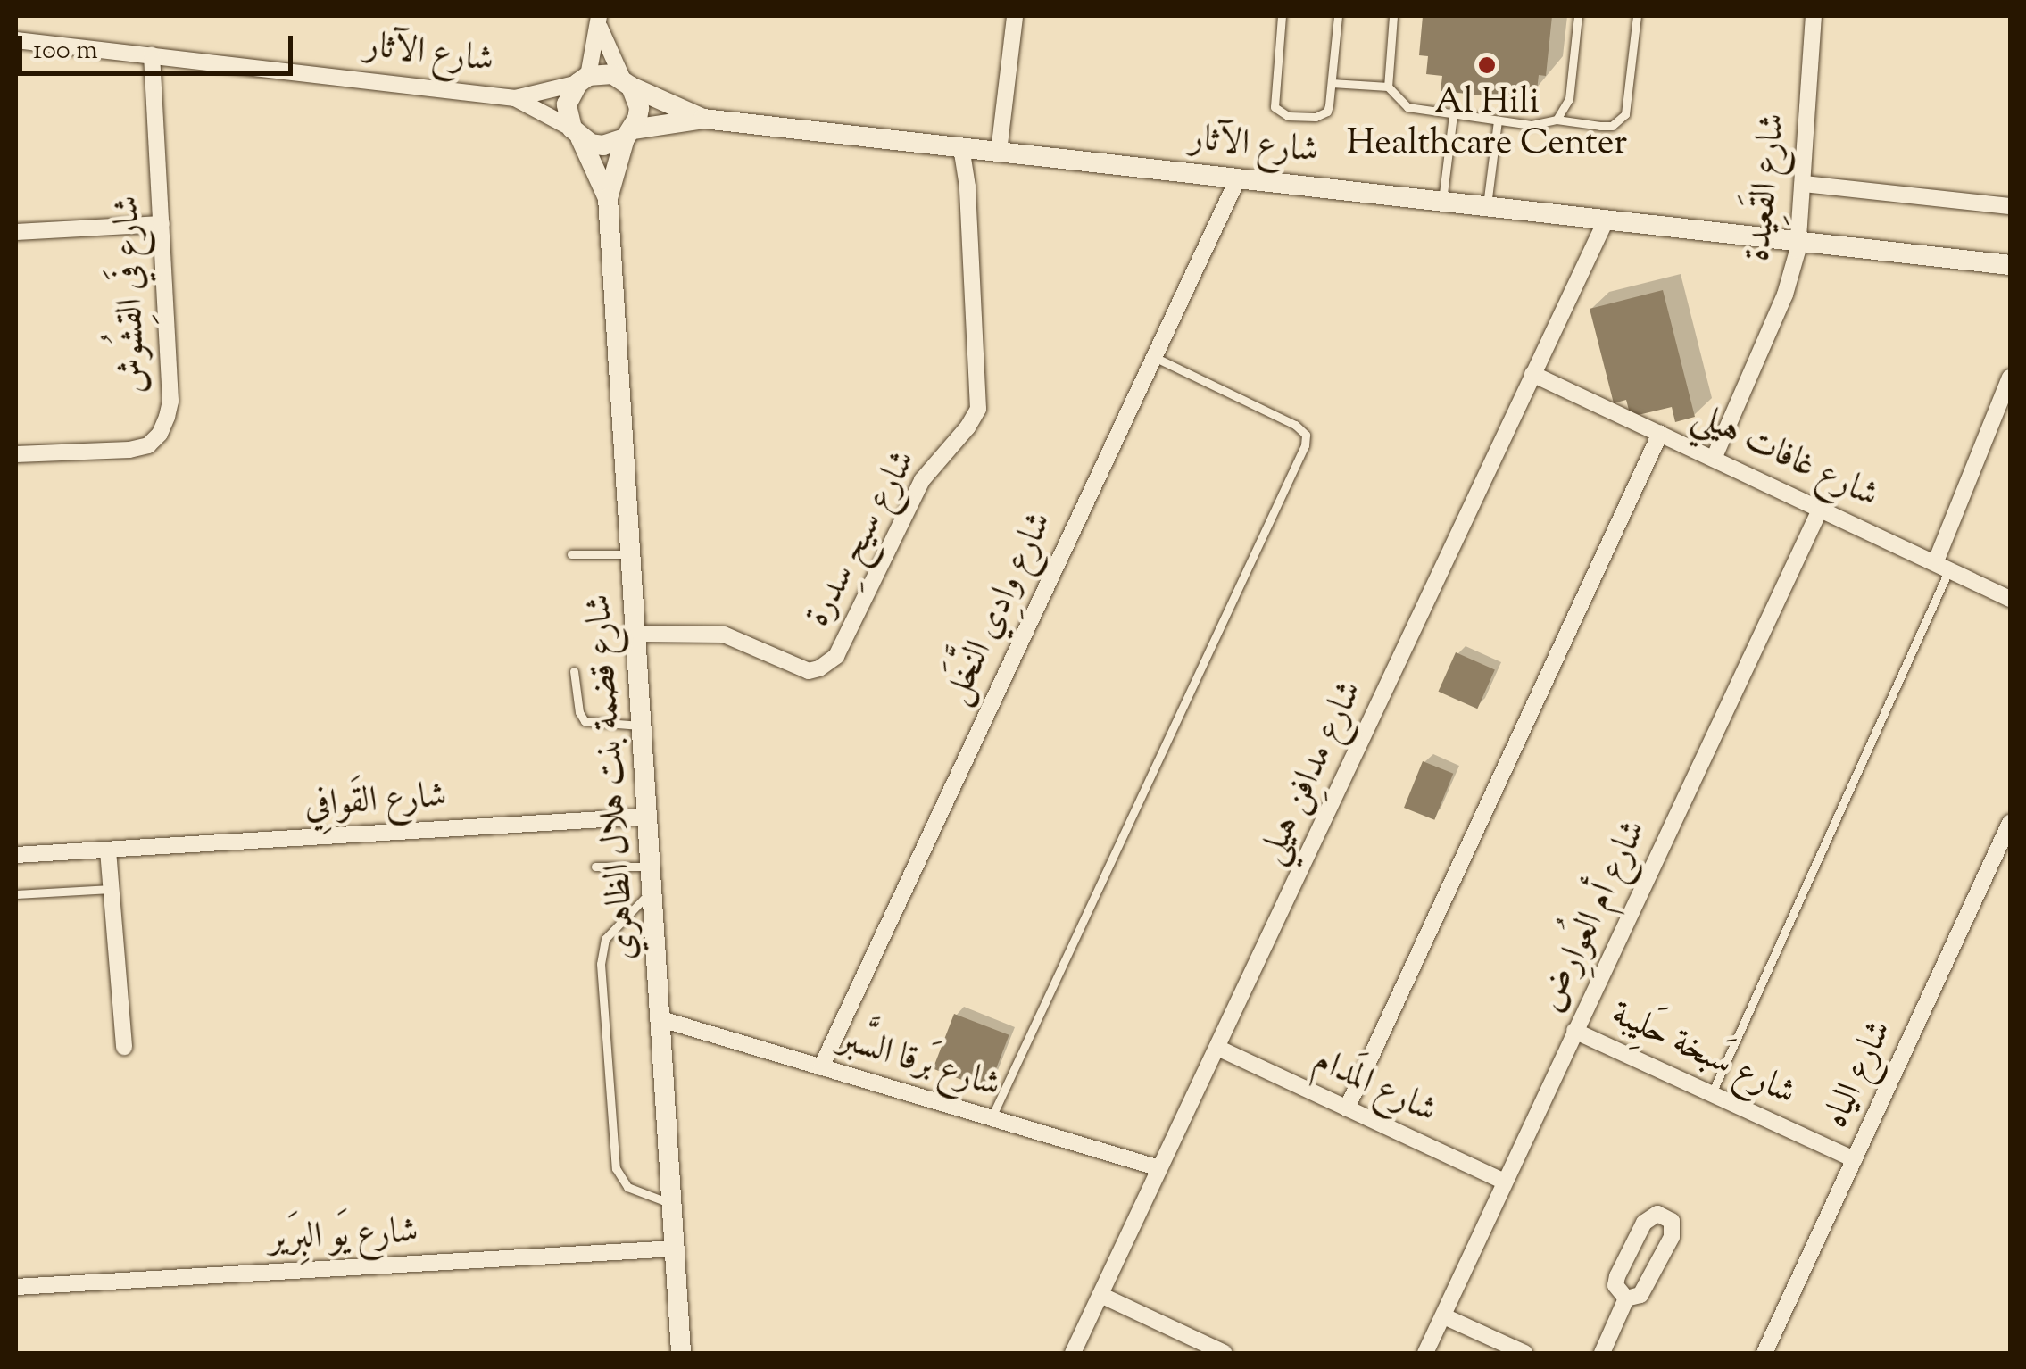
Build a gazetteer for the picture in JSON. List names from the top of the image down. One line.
{"streets":{"street":["شارع الآثار","شارع القَعِيدة","شارع فَي القِشُوش","شارع غافات هيلي","شارع سيح سِدرة","شارع وادِي النَّخَل","شارع مدافِن هيلي","شارع قضمة بنت هلال الظاهري","شارع القَوافِي","شارع أم العُوارِض","شارع سَبخة حَلِيبة","شارع بَرقا السَّبر","شارع الياه","شارع المَدام","شارع يَو البِرَير"]},"crossings":[["شارع الآثار","شارع القَعِيدة"],["شارع الآثار","شارع فَي القِشُوش"],["شارع الآثار","شارع سيح سِدرة"],["شارع الآثار","شارع وادِي النَّخَل"],["شارع الآثار","شارع مدافِن هيلي"],["شارع الآثار","شارع قضمة بنت هلال الظاهري"],["شارع القَعِيدة","شارع غافات هيلي"],["شارع غافات هيلي","شارع مدافِن هيلي"],["شارع غافات هيلي","شارع أم العُوارِض"],["شارع سيح سِدرة","شارع قضمة بنت هلال الظاهري"],["شارع وادِي النَّخَل","شارع بَرقا السَّبر"],["شارع مدافِن هيلي","شارع بَرقا السَّبر"],["شارع مدافِن هيلي","شارع المَدام"],["شارع قضمة بنت هلال الظاهري","شارع القَوافِي"],["شارع قضمة بنت هلال الظاهري","شارع بَرقا السَّبر"],["شارع قضمة بنت هلال الظاهري","شارع يَو البِرَير"],["شارع أم العُوارِض","شارع سَبخة حَلِيبة"],["شارع أم العُوارِض","شارع المَدام"],["شارع سَبخة حَلِيبة","شارع الياه"]],"places":["Al Hili Healthcare Center"],"scale_bar":"100 m"}
